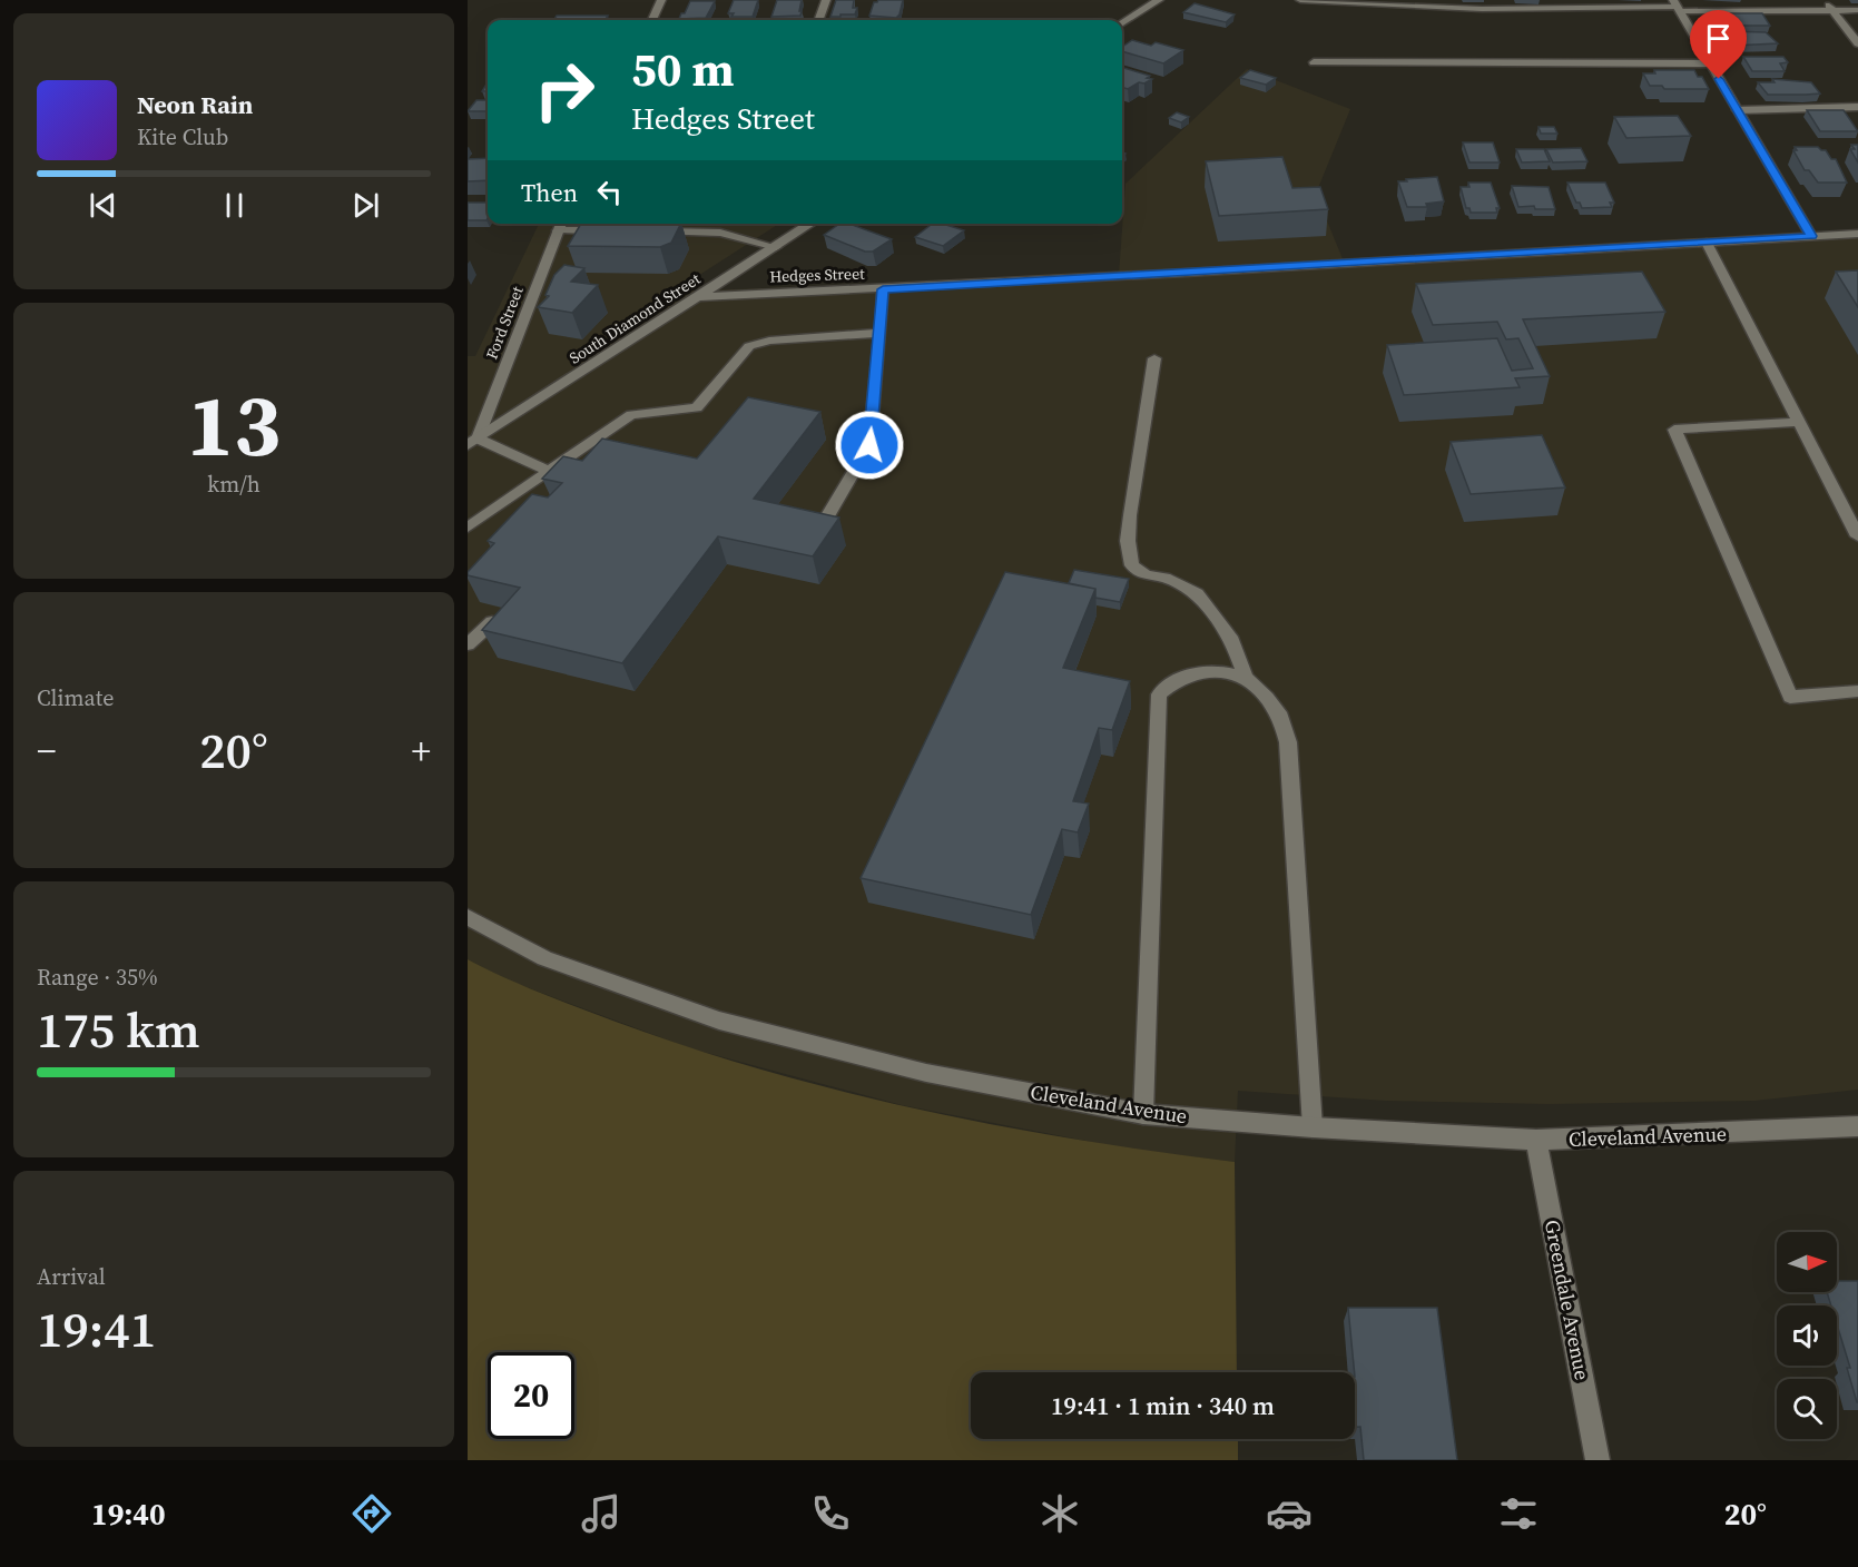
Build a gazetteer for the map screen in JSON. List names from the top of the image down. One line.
{"streets":{"street":["Hedges Street","South Diamond Street","Ford Street","Cleveland Avenue","Greendale Avenue"]},"crossings":[["Hedges Street","South Diamond Street"],["South Diamond Street","Ford Street"],["Cleveland Avenue","Greendale Avenue"]],"north":"right","page":{"turn":["50 m","Hedges Street"],"song":["Neon Rain","Kite Club"],"then":"Then","tile":[["13","km/h"],"Climate",["Range · 35%","175 km"],["Arrival","19:41"]],"heat":["−","20°","+"],"limit":"20","trip":"19:41 · 1 min · 340 m","tabs":["19:40","20°"]}}
